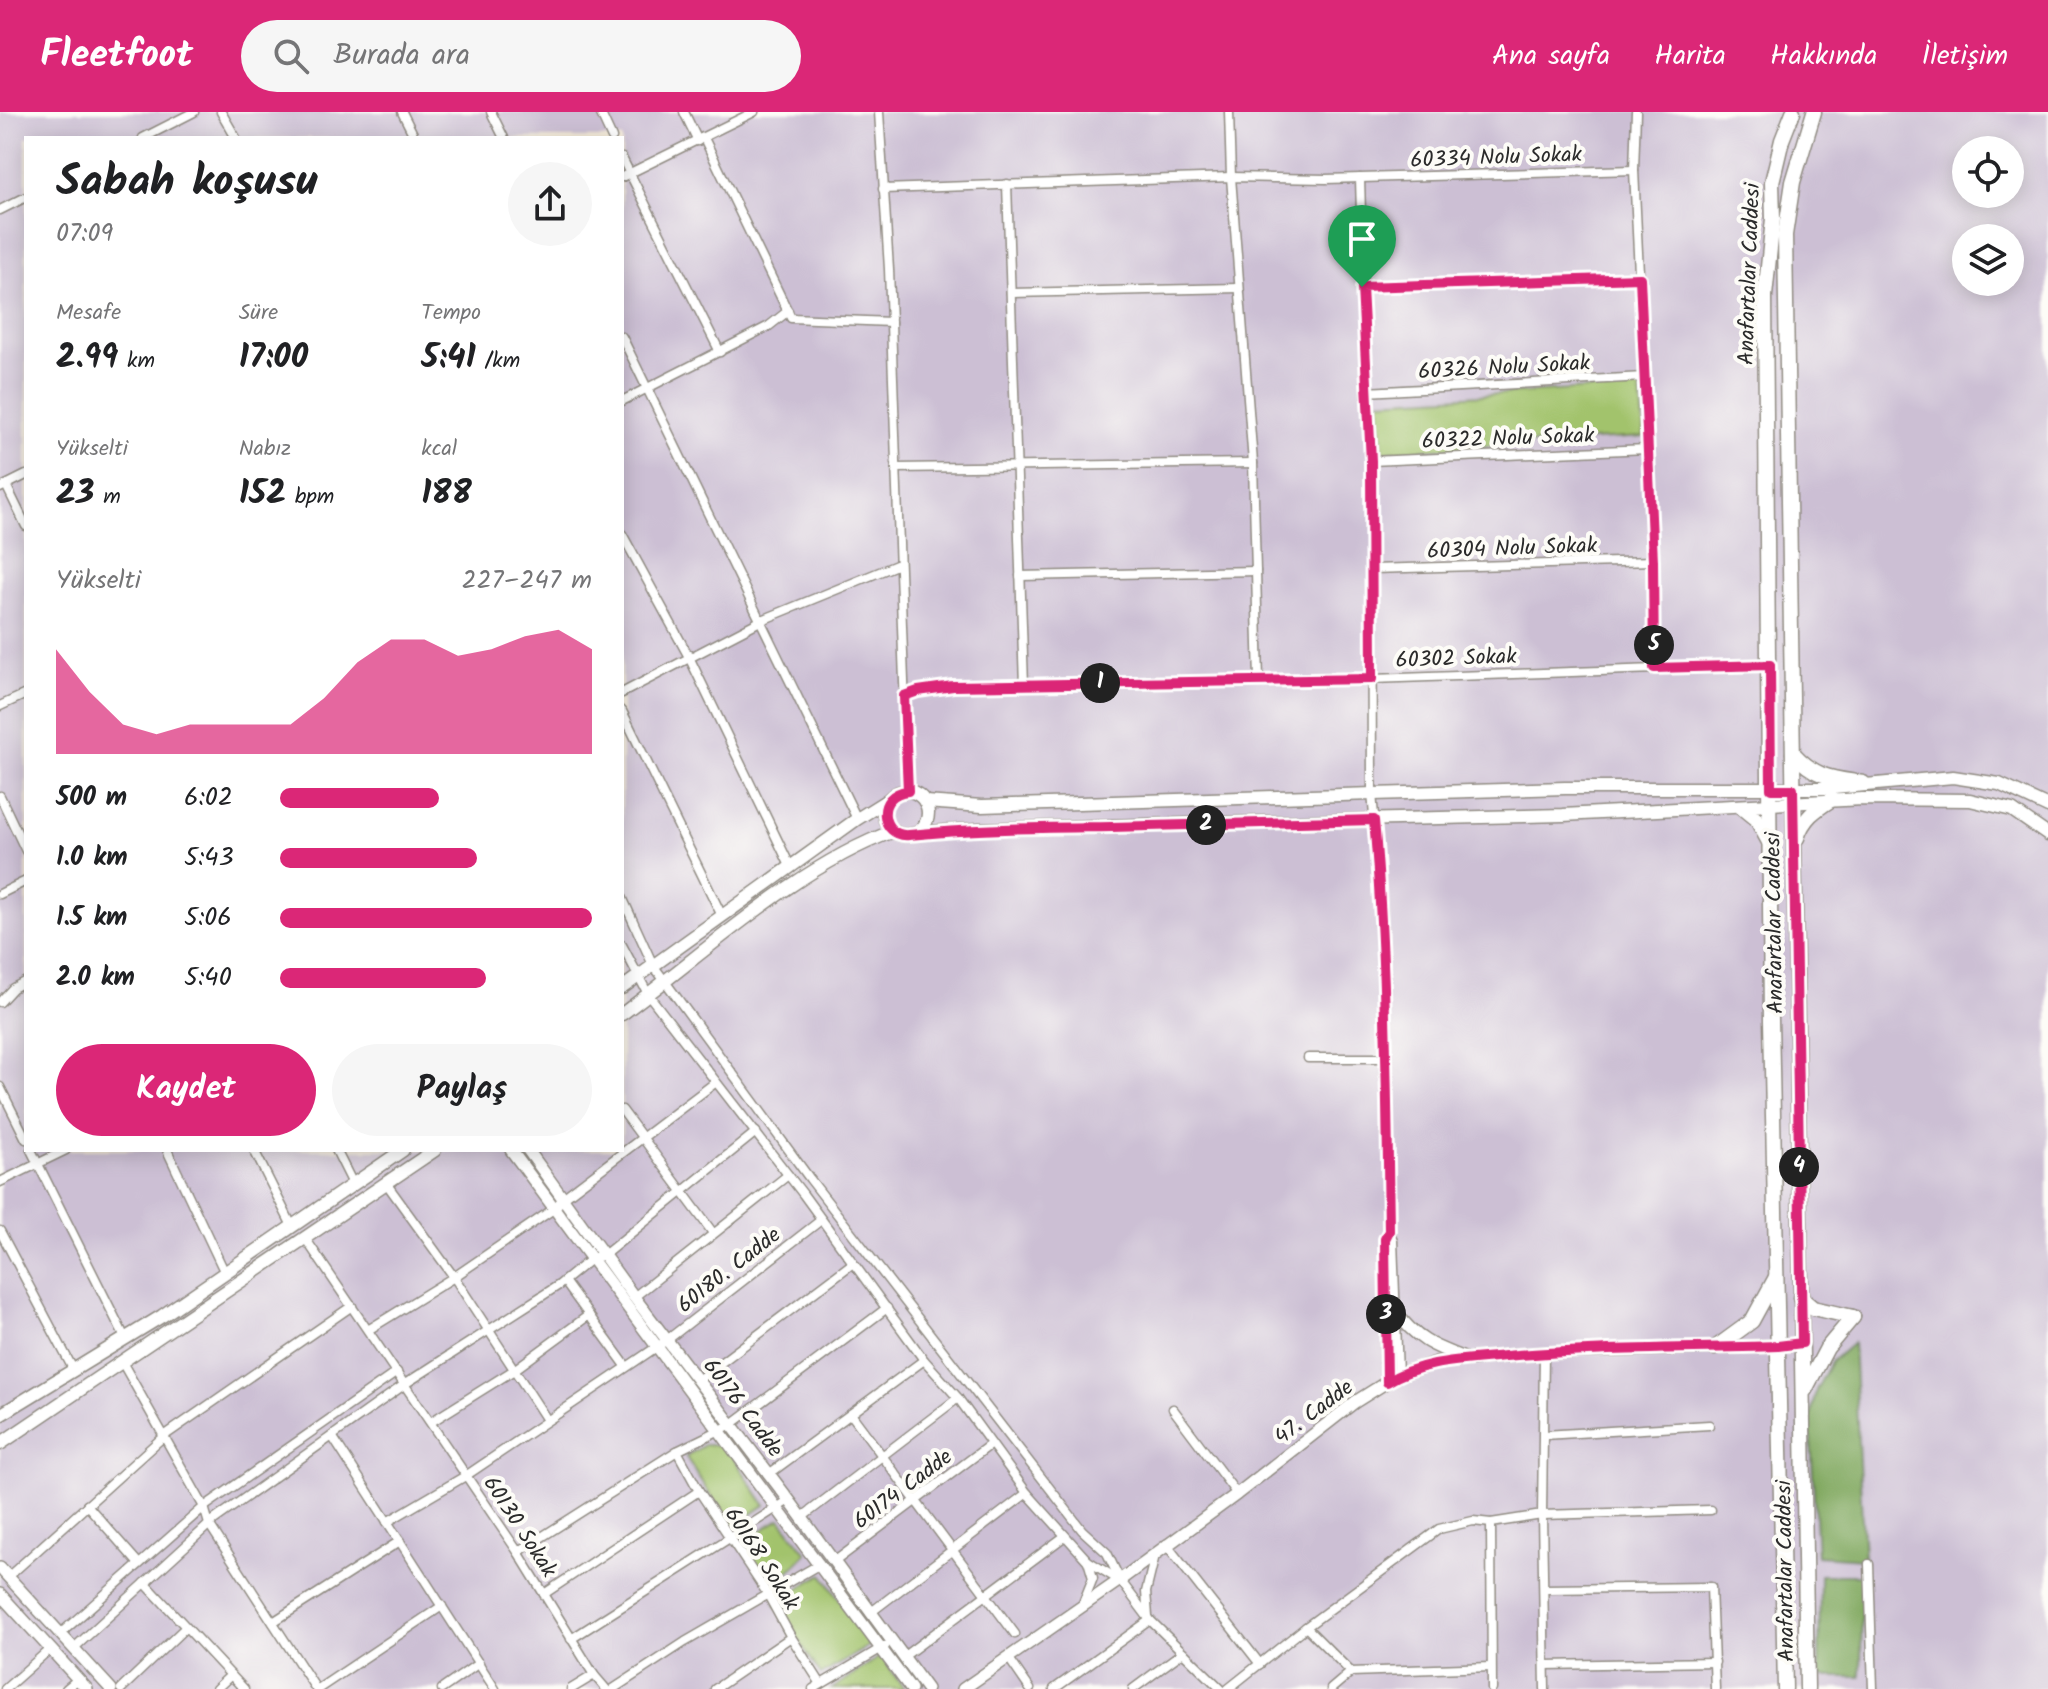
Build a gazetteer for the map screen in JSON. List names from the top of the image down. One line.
{"streets":{"main road":["Anafartalar Caddesi"],"street":["60334 Nolu Sokak","60326 Nolu Sokak","60322 Nolu Sokak","60304 Nolu Sokak","60302 Sokak","60180. Cadde","60176 Cadde","47. Cadde","60174 Cadde","60130 Sokak","60168 Sokak"]},"crossings":[["Anafartalar Caddesi","60302 Sokak"],["Anafartalar Caddesi","47. Cadde"],["60180. Cadde","60176 Cadde"],["60180. Cadde","60130 Sokak"],["60176 Cadde","60174 Cadde"]],"page":{"header":"Fleetfoot","search":"Burada ara","nav":["Ana sayfa","Harita","Hakkında","İletişim"],"heading":["Sabah koşusu","07:09"],"stats":[["Mesafe","2.99 km"],["Süre","17:00"],["Tempo","5:41 /km"],["Yükselti","23 m"],["Nabız","152 bpm"],["kcal","188"]],"chart":["Yükselti","227–247 m"],"pins":["5","1","2","4","3"],"list":[{"name":"500 m","note":"6:02"},{"name":"1.0 km","note":"5:43"},{"name":"1.5 km","note":"5:06"},{"name":"2.0 km","note":"5:40"}],"buttons":["Kaydet","Paylaş"]}}
